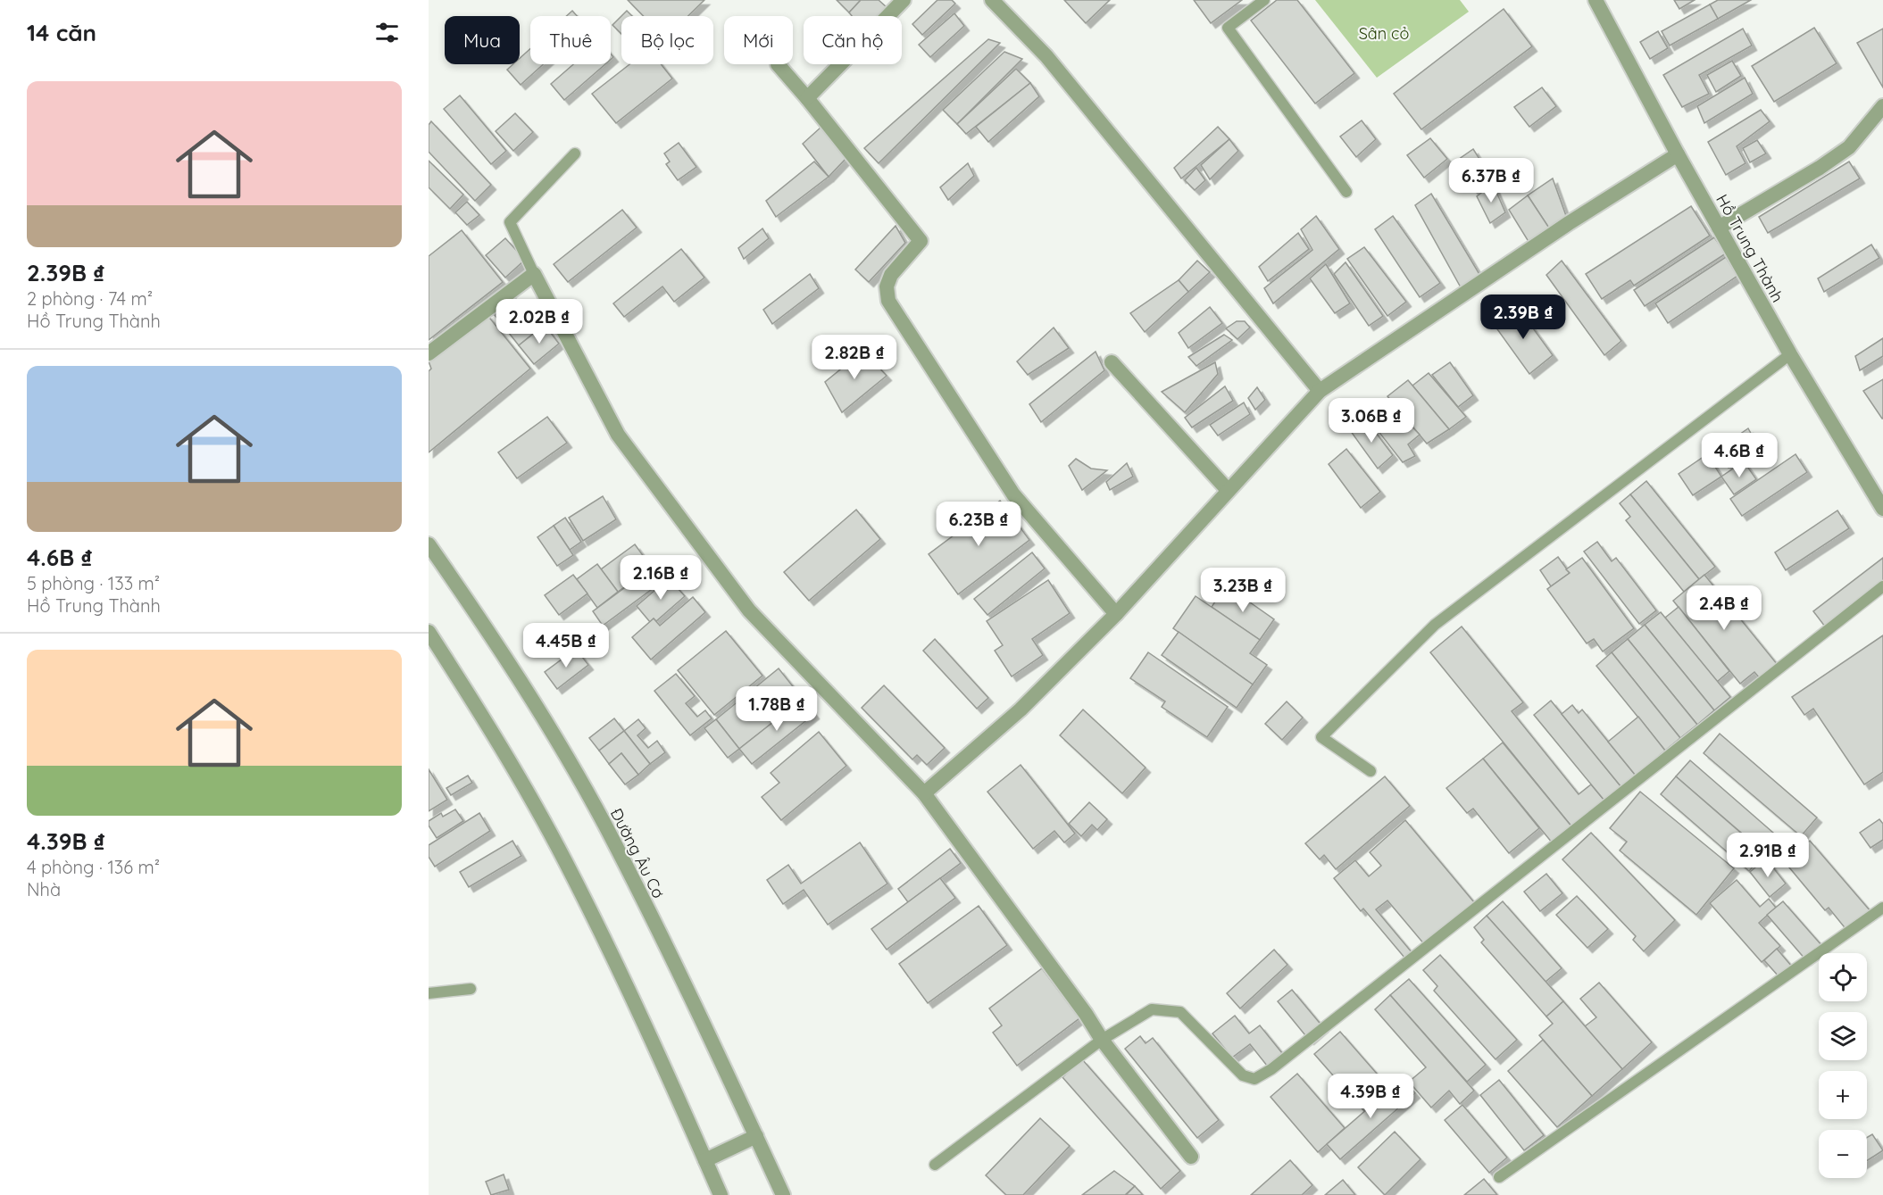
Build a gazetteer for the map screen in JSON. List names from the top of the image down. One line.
{"streets":{"street":["Hồ Trung Thành","Đường Âu Cơ"]},"parks":["Sân cỏ"],"page":{"heading":"14 căn","chip":["Mua","Thuê","Bộ lọc","Mới","Căn hộ"],"list":[{"name":"2.39B ₫","note":"2 phòng · 74 m² · Hồ Trung Thành"},{"name":"4.6B ₫","note":"5 phòng · 133 m² · Hồ Trung Thành"},{"name":"4.39B ₫","note":"4 phòng · 136 m² · Nhà"}],"price":["6.37B ₫","2.39B ₫","2.02B ₫","2.82B ₫","3.06B ₫","4.6B ₫","6.23B ₫","2.16B ₫","3.23B ₫","2.4B ₫","4.45B ₫","1.78B ₫","2.91B ₫","4.39B ₫"],"map_buttons":["+","−"]}}
